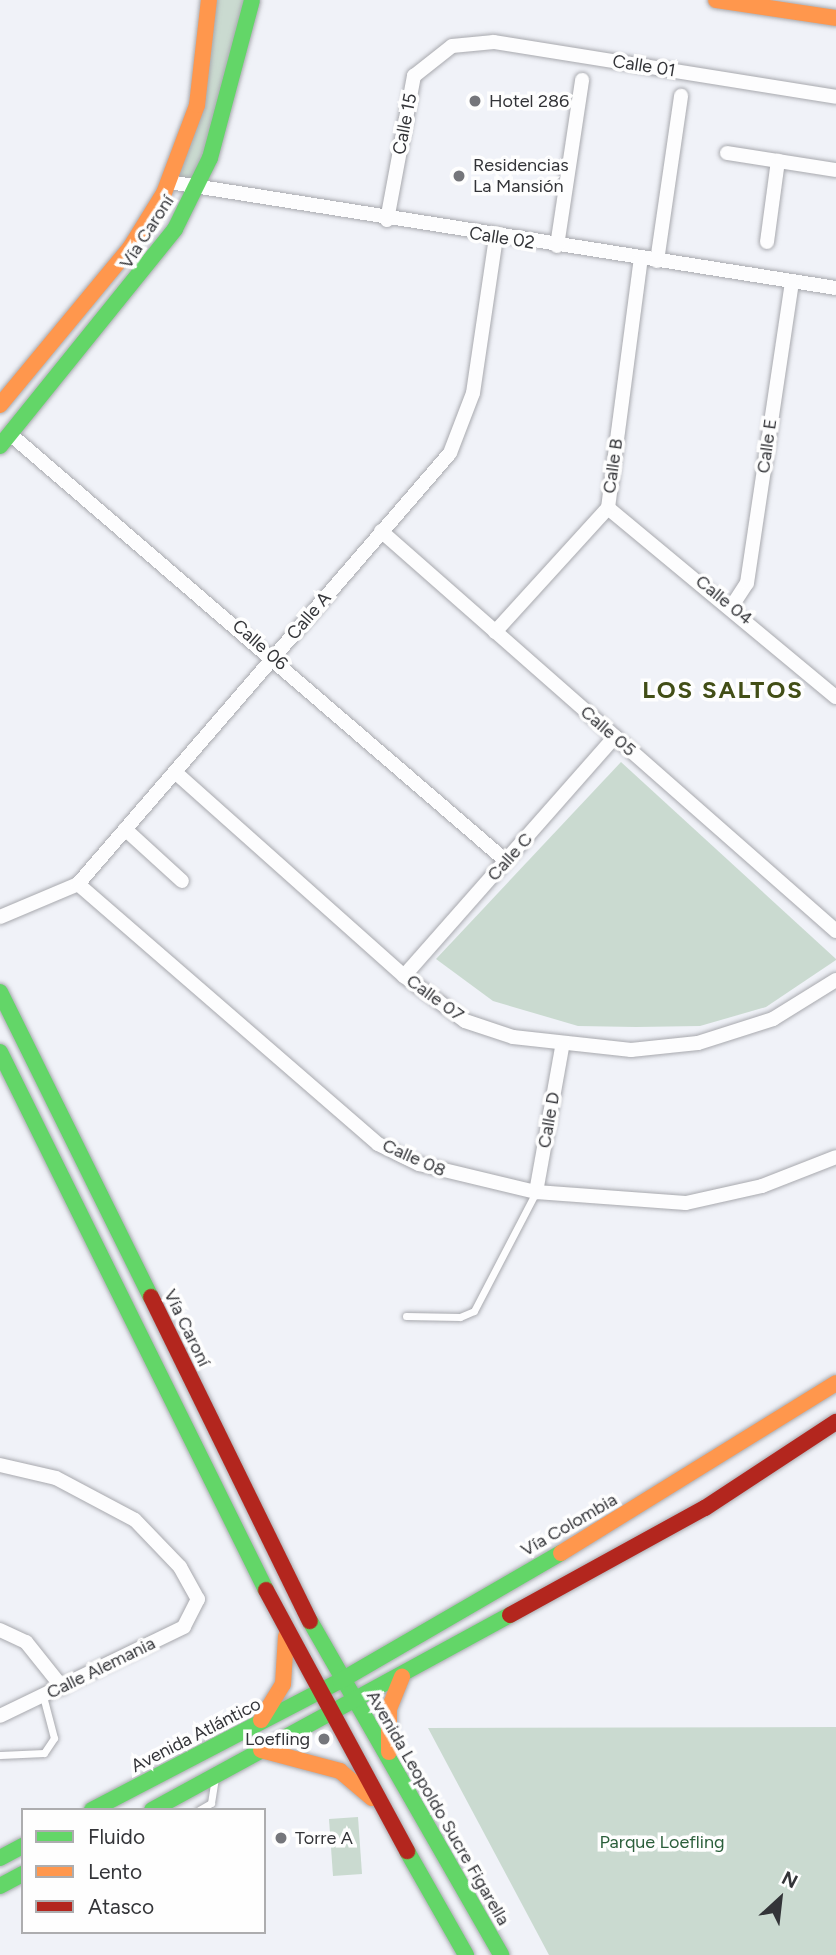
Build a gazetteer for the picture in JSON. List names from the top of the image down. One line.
{"streets":{"main road":["Vía Caroní","Vía Colombia","Avenida Atlántico","Avenida Leopoldo Sucre Figarella"],"street":["Calle 01","Calle 15","Calle 02","Calle E","Calle B","Calle 04","Calle A","Calle 06","Calle 05","Calle C","Calle 07","Calle D","Calle 08","Calle Alemania"]},"crossings":[["Calle 01","Calle 15"],["Calle 15","Calle 02"],["Vía Caroní","Calle 02"],["Vía Caroní","Calle 06"],["Vía Caroní","Vía Colombia"],["Vía Caroní","Avenida Leopoldo Sucre Figarella"],["Calle 02","Calle E"],["Calle 02","Calle B"],["Calle 02","Calle A"],["Calle E","Calle 04"],["Calle B","Calle 04"],["Calle B","Calle 05"],["Calle A","Calle 06"],["Calle A","Calle 05"],["Calle A","Calle 07"],["Calle A","Calle 08"],["Calle 06","Calle C"],["Calle 05","Calle C"],["Calle C","Calle 07"],["Calle 07","Calle D"],["Calle D","Calle 08"],["Vía Colombia","Avenida Atlántico"],["Vía Colombia","Avenida Leopoldo Sucre Figarella"]],"districts":["LOS SALTOS"],"parks":["Parque Loefling"],"places":["Hotel 286","Residencias La Mansión","Loefling","Torre A"],"legend":["Fluido","Lento","Atasco"],"north":"top right"}
